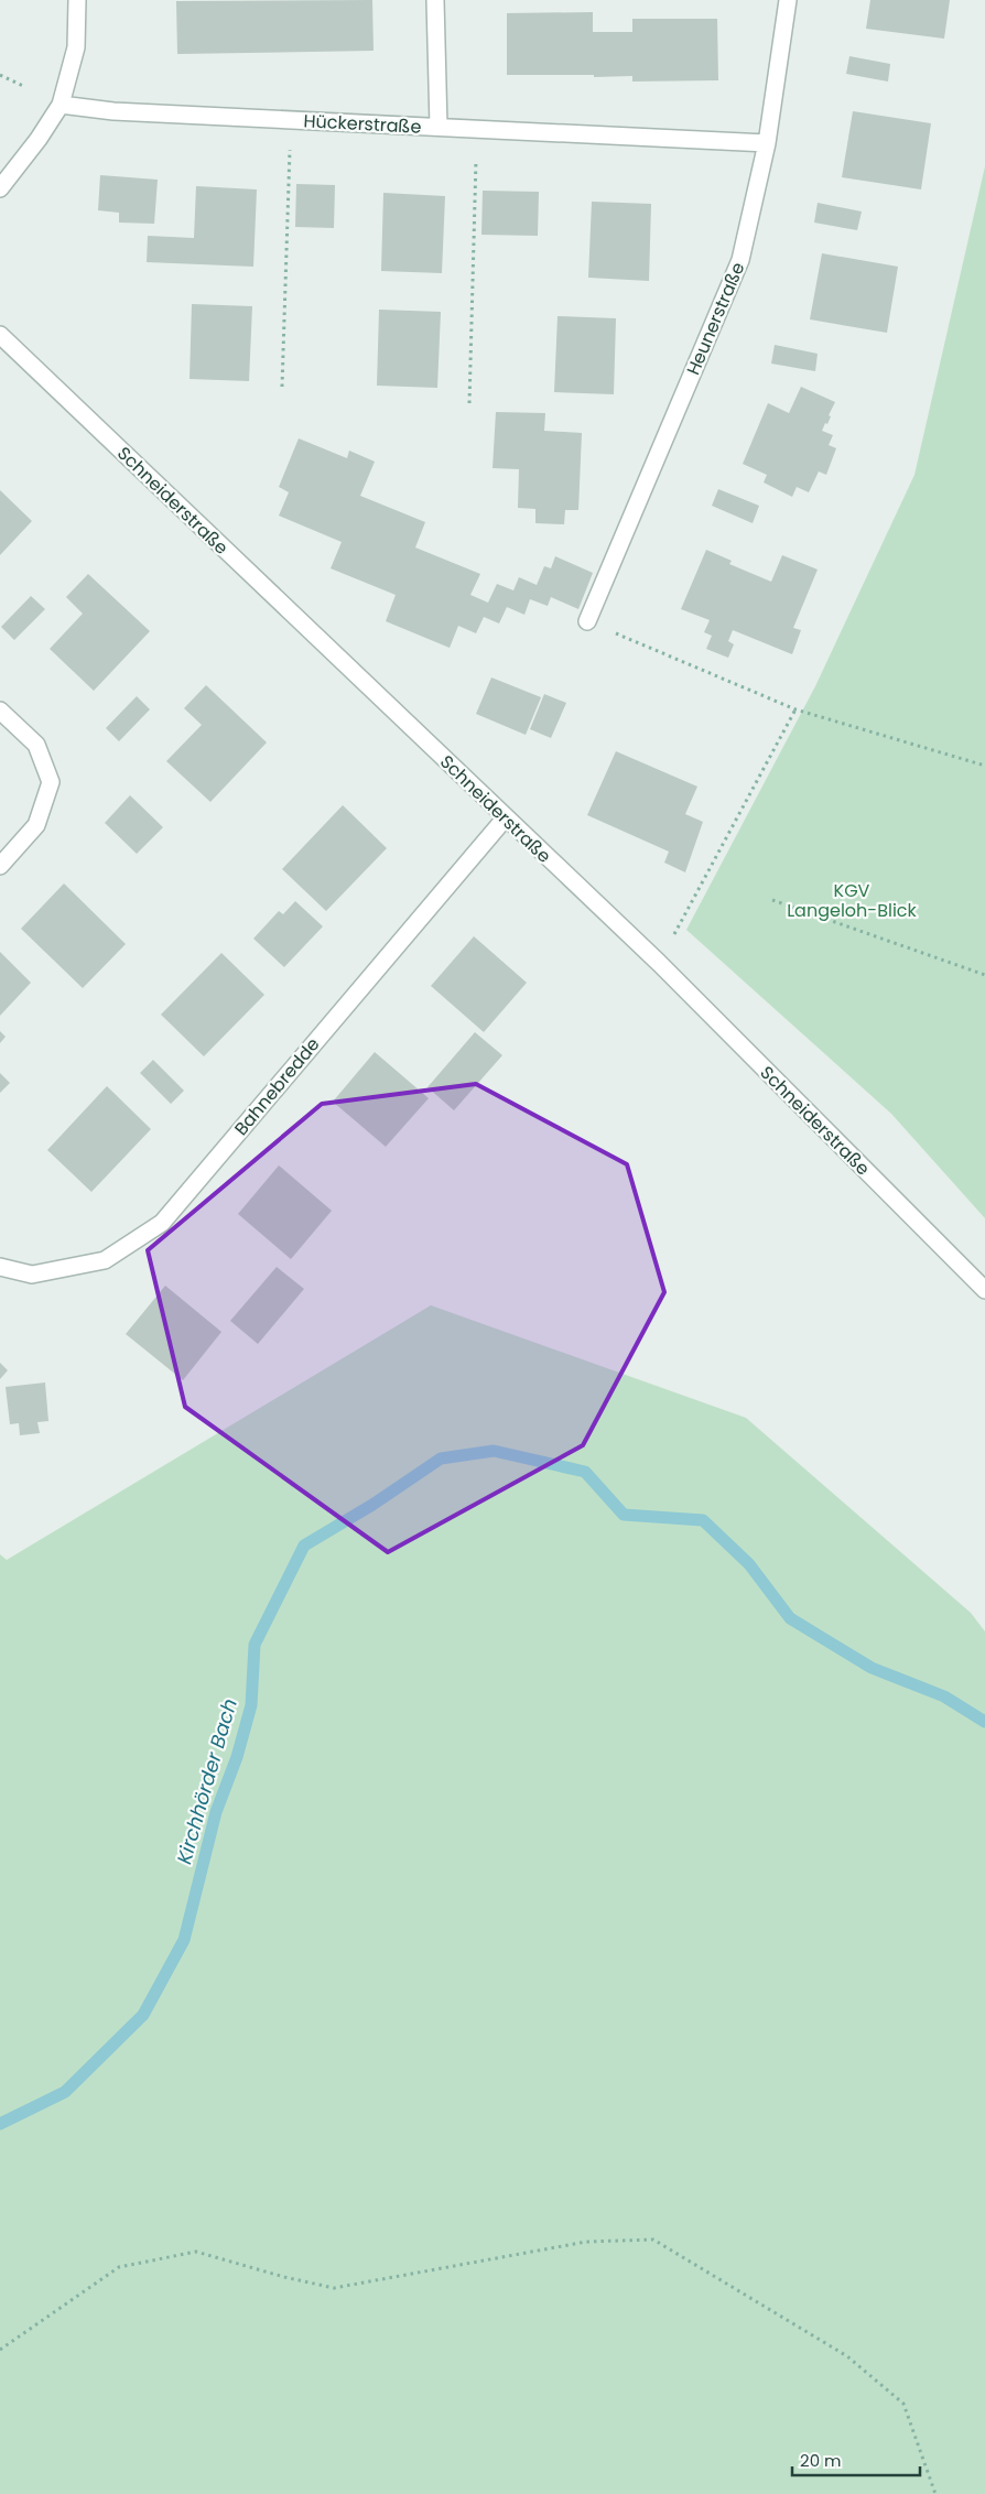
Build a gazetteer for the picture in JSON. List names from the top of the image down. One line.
{"streets":{"street":["Hückerstraße","Heunerstraße","Schneiderstraße","Bahnebredde"]},"crossings":[["Hückerstraße","Heunerstraße"],["Schneiderstraße","Bahnebredde"]],"water":["Kirchhörder Bach"],"parks":["KGV Langeloh-Blick"],"scale_bar":"20 m"}
